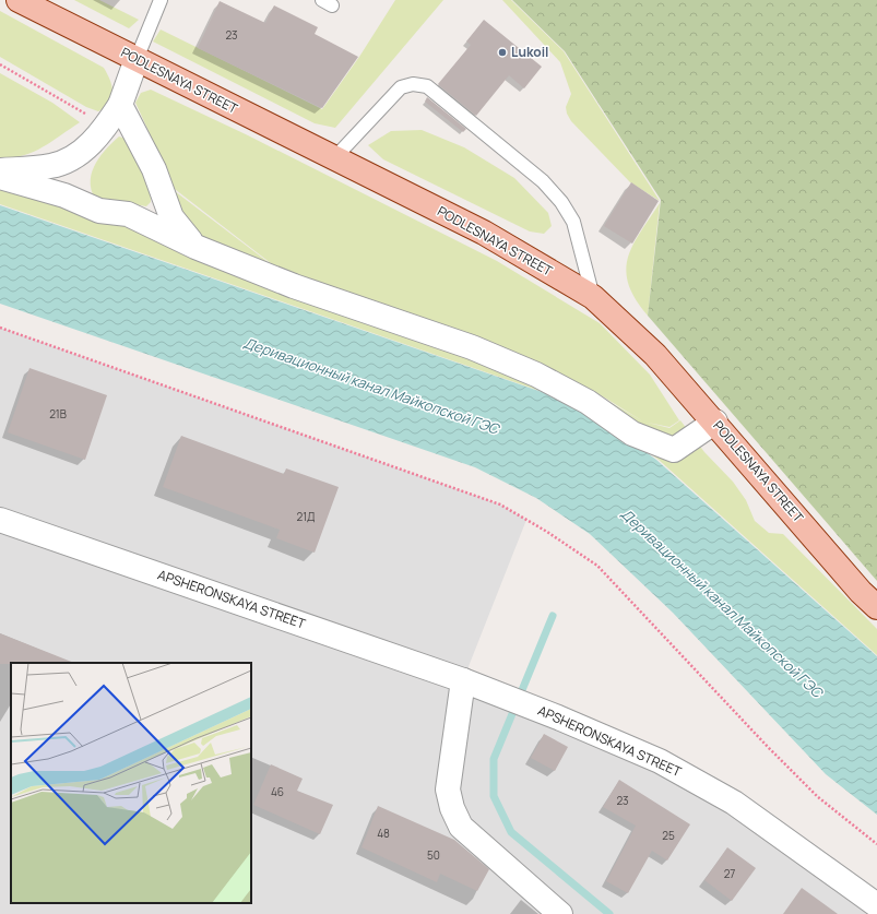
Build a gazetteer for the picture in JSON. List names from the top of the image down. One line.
{"streets":{"main road":["PODLESNAYA STREET"],"street":["APSHERONSKAYA STREET"]},"water":["Деривационный канал Майкопской ГЭС"],"places":["Lukoil"],"house_numbers":["23","21В","21Д","46","23","48","25","50","27"]}
